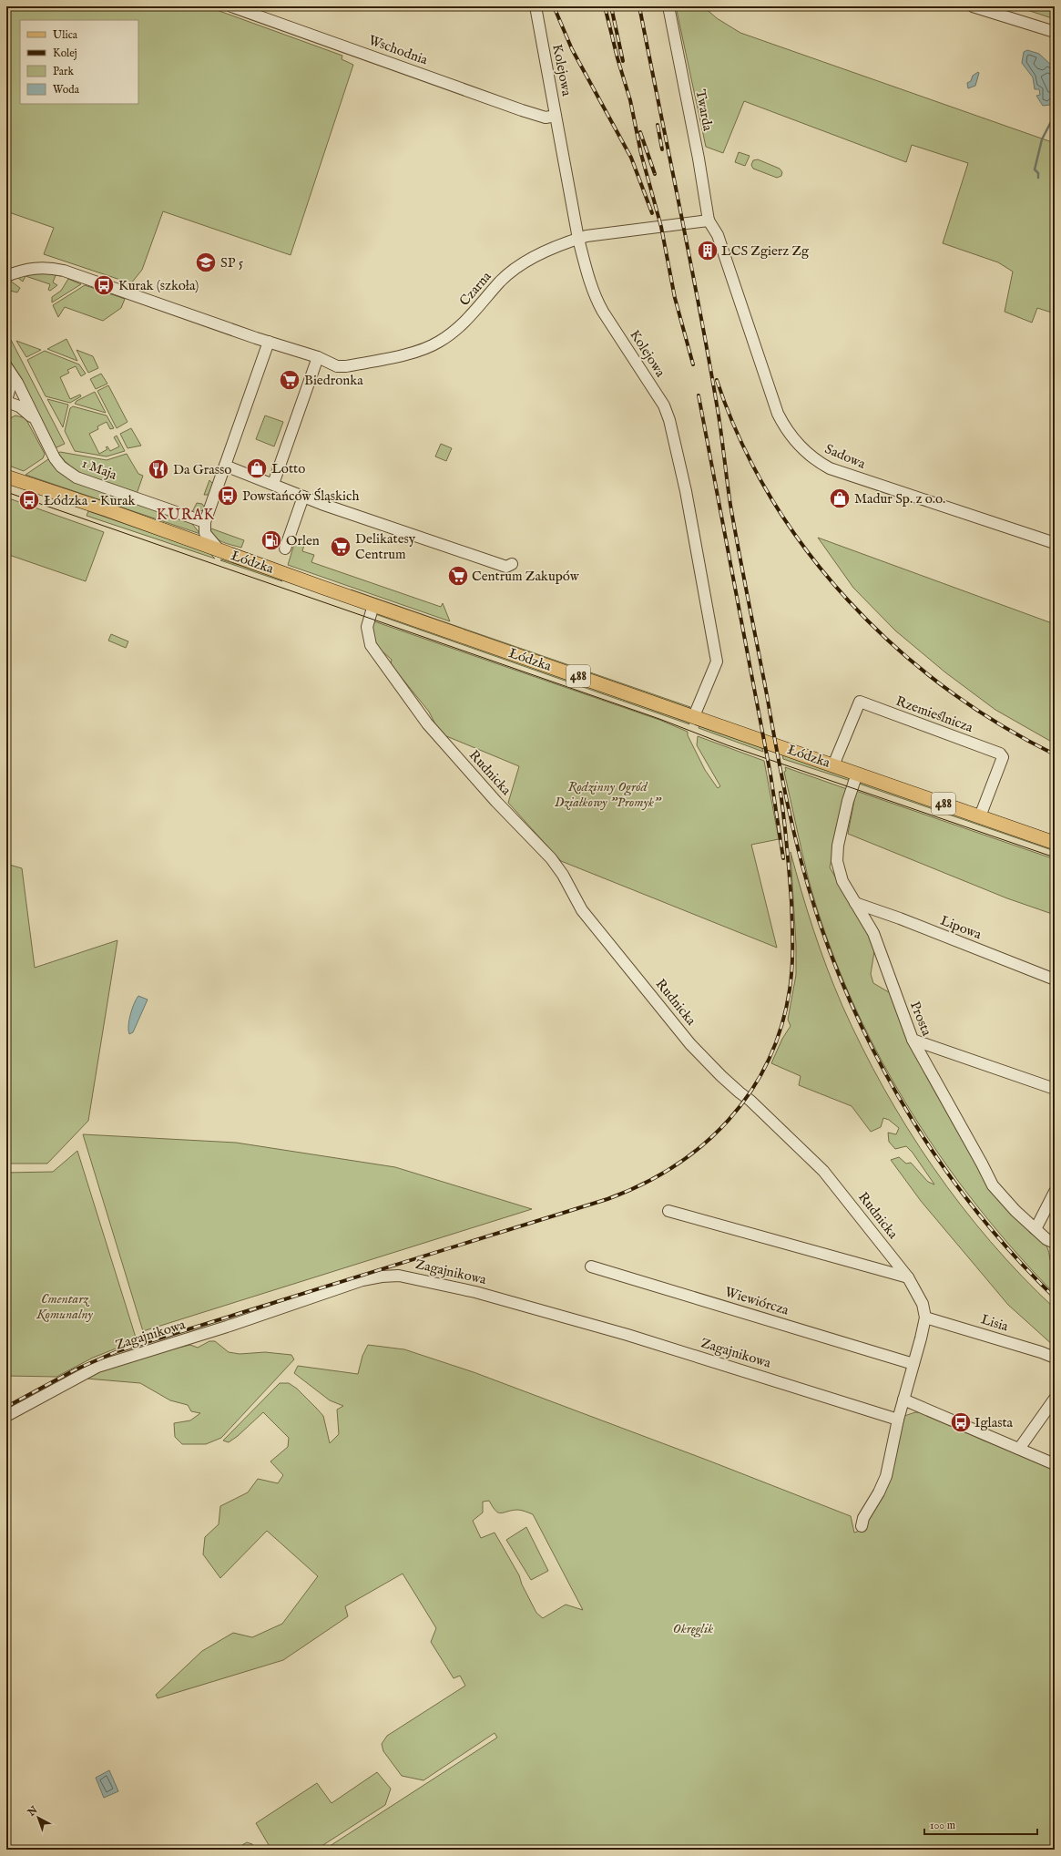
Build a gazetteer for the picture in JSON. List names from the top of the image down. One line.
{"streets":{"main road":["Łódzka","488"],"street":["Wschodnia","Kolejowa","Twarda","Czarna","Sadowa","1 Maja","Rzemieślnicza","Rudnicka","Lipowa","Prosta","Zagajnikowa","Wiewiórcza","Lisia"]},"crossings":[["Wschodnia","Kolejowa"],["Kolejowa","Czarna"],["Kolejowa","Łódzka"],["Twarda","Czarna"],["Twarda","Sadowa"],["Czarna","Sadowa"],["Łódzka","Rzemieślnicza"],["Łódzka","Rudnicka"],["Łódzka","Prosta"],["Rudnicka","Zagajnikowa"],["Rudnicka","Wiewiórcza"],["Rudnicka","Lisia"],["Lipowa","Prosta"]],"districts":["KURAK"],"parks":["Rodzinny Ogród Działkowy \"Promyk\"","Cmentarz Komunalny","Okręglik"],"places":{"building":["LCS Zgierz Zg"],"school or university":["SP 5"],"bus stop":["Kurak (szkoła)","Powstańców Śląskich","Łódzka - Kurak","Iglasta"],"supermarket":["Biedronka","Delikatesy Centrum","Centrum Zakupów"],"shop":["Lotto","Madur Sp. z o.o."],"restaurant":["Da Grasso"],"fuel station":["Orlen"]},"legend":["Ulica","Kolej","Park","Woda"],"scale_bar":"100 m","north":"top left"}
